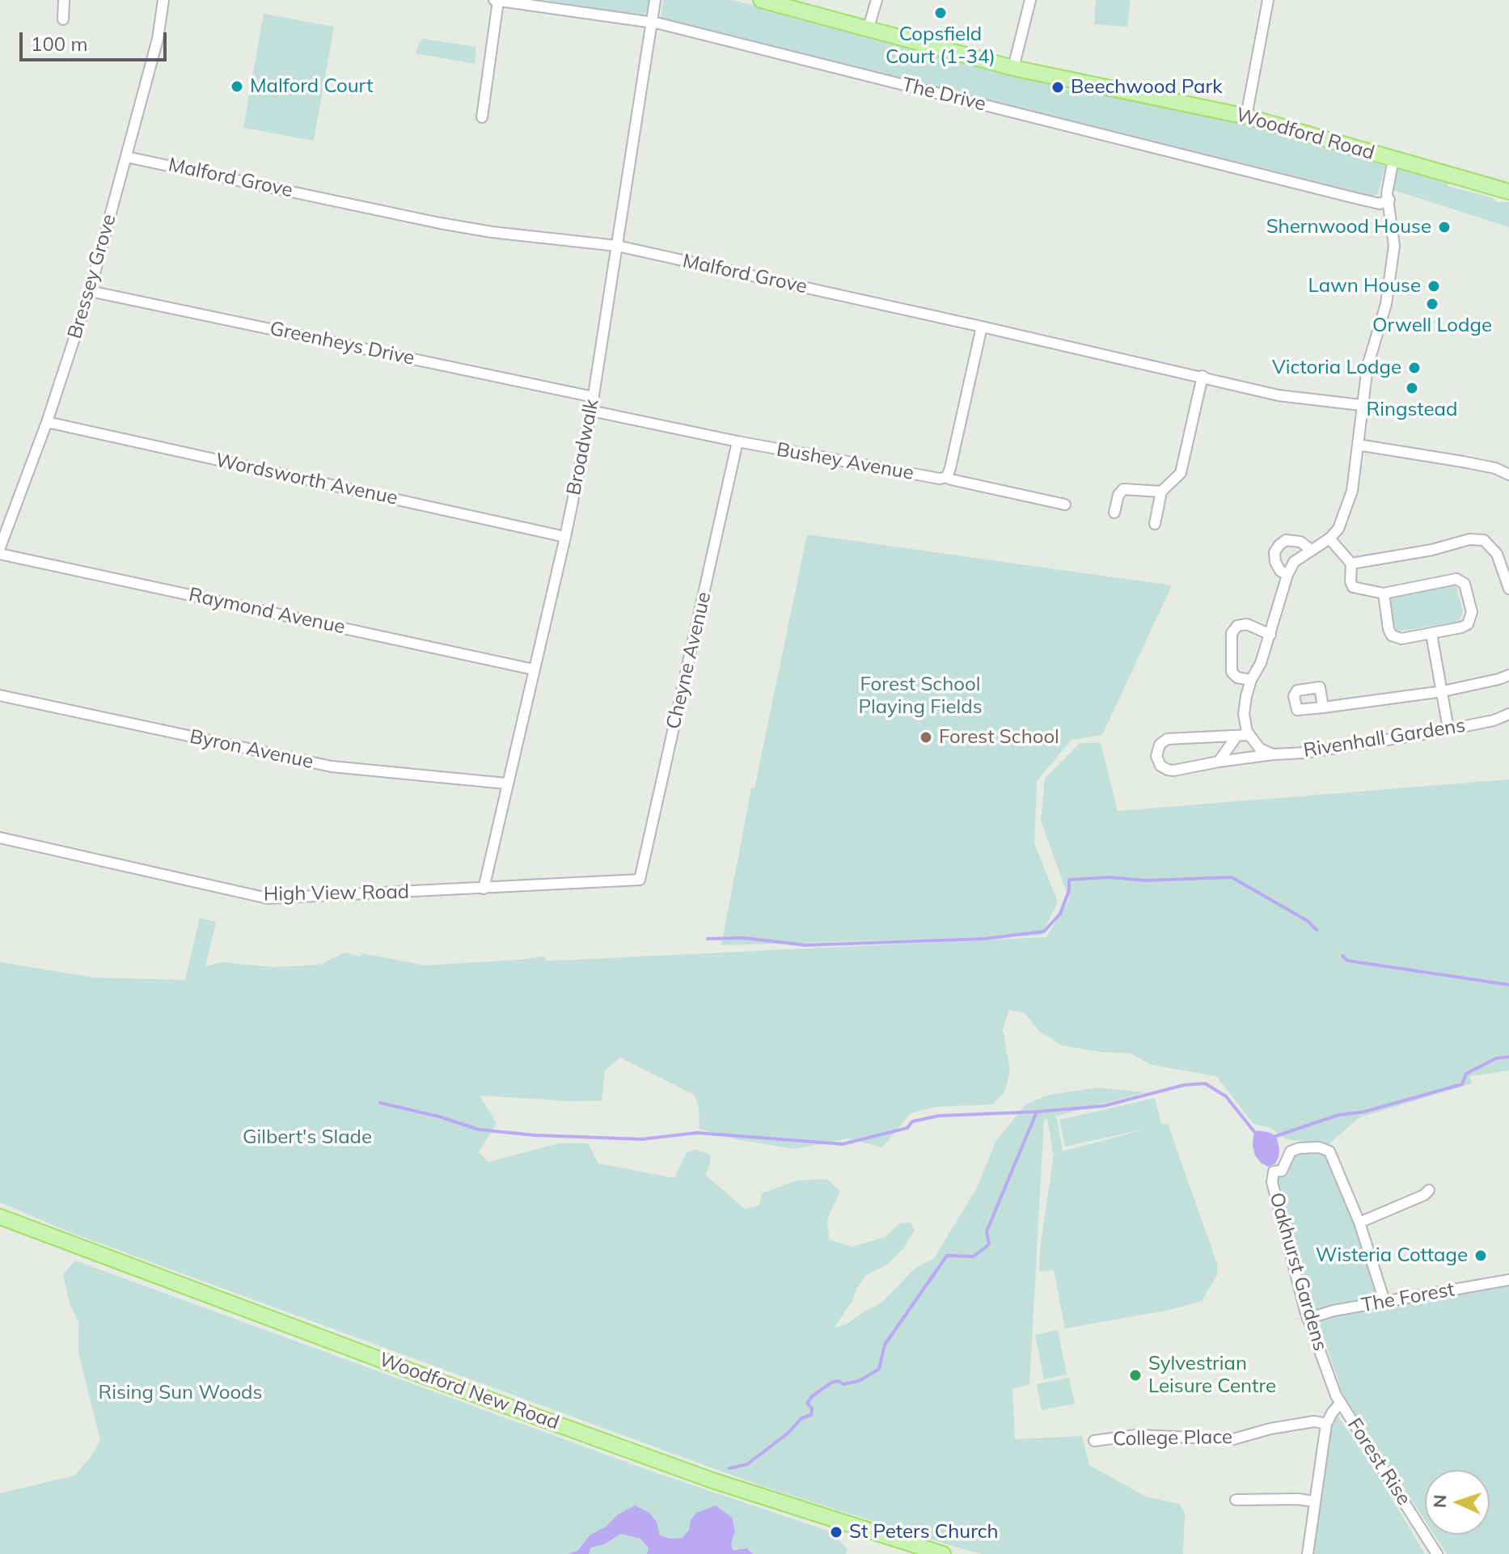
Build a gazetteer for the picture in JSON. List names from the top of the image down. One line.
{"streets":{"main road":["Woodford Road","Woodford New Road"],"street":["The Drive","Malford Grove","Bressey Grove","Greenheys Drive","Broadwalk","Bushey Avenue","Wordsworth Avenue","Raymond Avenue","Cheyne Avenue","Rivenhall Gardens","Byron Avenue","High View Road","Oakhurst Gardens","The Forest","College Place","Forest Rise"]},"crossings":[["The Drive","Broadwalk"],["Malford Grove","Bressey Grove"],["Malford Grove","Broadwalk"],["Bressey Grove","Greenheys Drive"],["Bressey Grove","Wordsworth Avenue"],["Greenheys Drive","Broadwalk"],["Broadwalk","Bushey Avenue"],["Broadwalk","Wordsworth Avenue"],["Broadwalk","Raymond Avenue"],["Broadwalk","Byron Avenue"],["Broadwalk","High View Road"],["Bushey Avenue","Cheyne Avenue"],["Cheyne Avenue","High View Road"],["Oakhurst Gardens","The Forest"],["Oakhurst Gardens","Forest Rise"]],"parks":["Forest School Playing Fields","Gilbert's Slade","Rising Sun Woods"],"places":["Copsfield Court (1-34)","Malford Court","Beechwood Park","Shernwood House","Lawn House","Orwell Lodge","Victoria Lodge","Ringstead","Forest School","Wisteria Cottage","Sylvestrian Leisure Centre","St Peters Church"],"scale_bar":"100 m","north":"left"}
